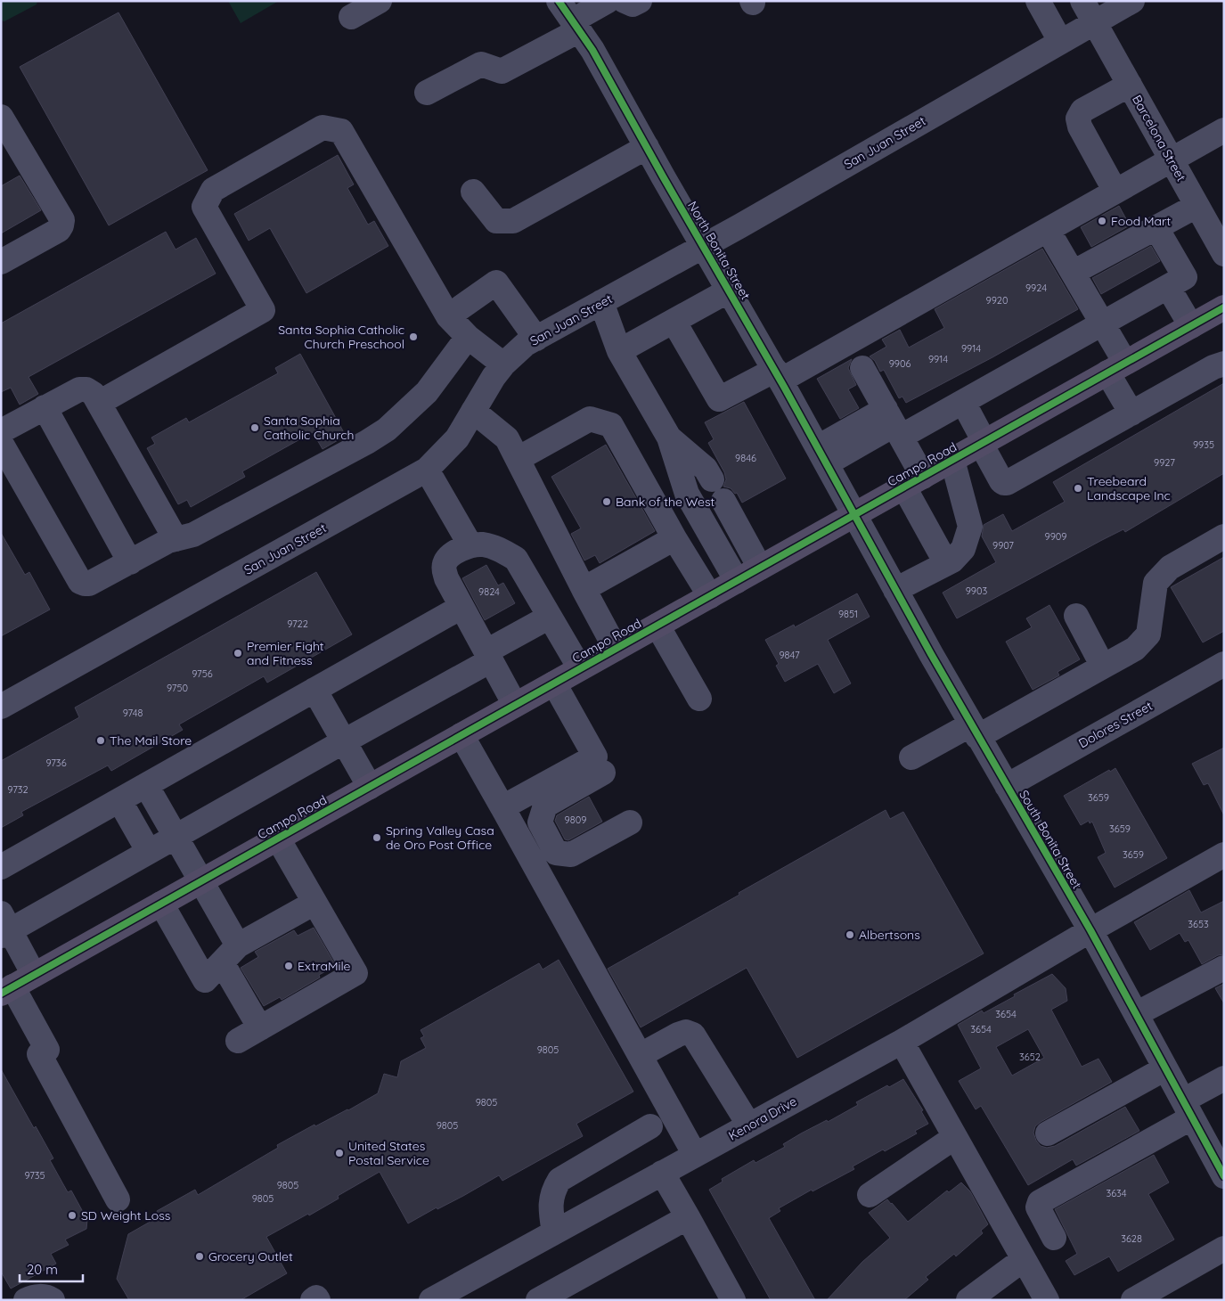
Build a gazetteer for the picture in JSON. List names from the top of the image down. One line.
{"streets":{"main road":["Campo Road"],"street":["Barcelona Street","San Juan Street","North Bonita Street","Dolores Street","South Bonita Street","Kenora Drive"]},"crossings":[["Barcelona Street","San Juan Street"],["San Juan Street","North Bonita Street"],["North Bonita Street","Campo Road"],["North Bonita Street","South Bonita Street"],["Campo Road","South Bonita Street"],["Dolores Street","South Bonita Street"],["South Bonita Street","Kenora Drive"]],"places":["Food Mart","Santa Sophia Catholic Church Preschool","Santa Sophia Catholic Church","Treebeard Landscape Inc","Bank of the West","Premier Fight and Fitness","The Mail Store","Spring Valley Casa de Oro Post Office","Albertsons","ExtraMile","United States Postal Service","SD Weight Loss","Grocery Outlet"],"house_numbers":["9924","9920","9914","9914","9906","9935","9846","9927","9909","9907","9903","9824","9851","9722","9847","9756","9750","9748","9736","9732","3659","9809","3659","3659","3653","3654","3654","9805","3652","9805","9805","9735","9805","3634","9805","3628"],"scale_bar":"20 m"}
